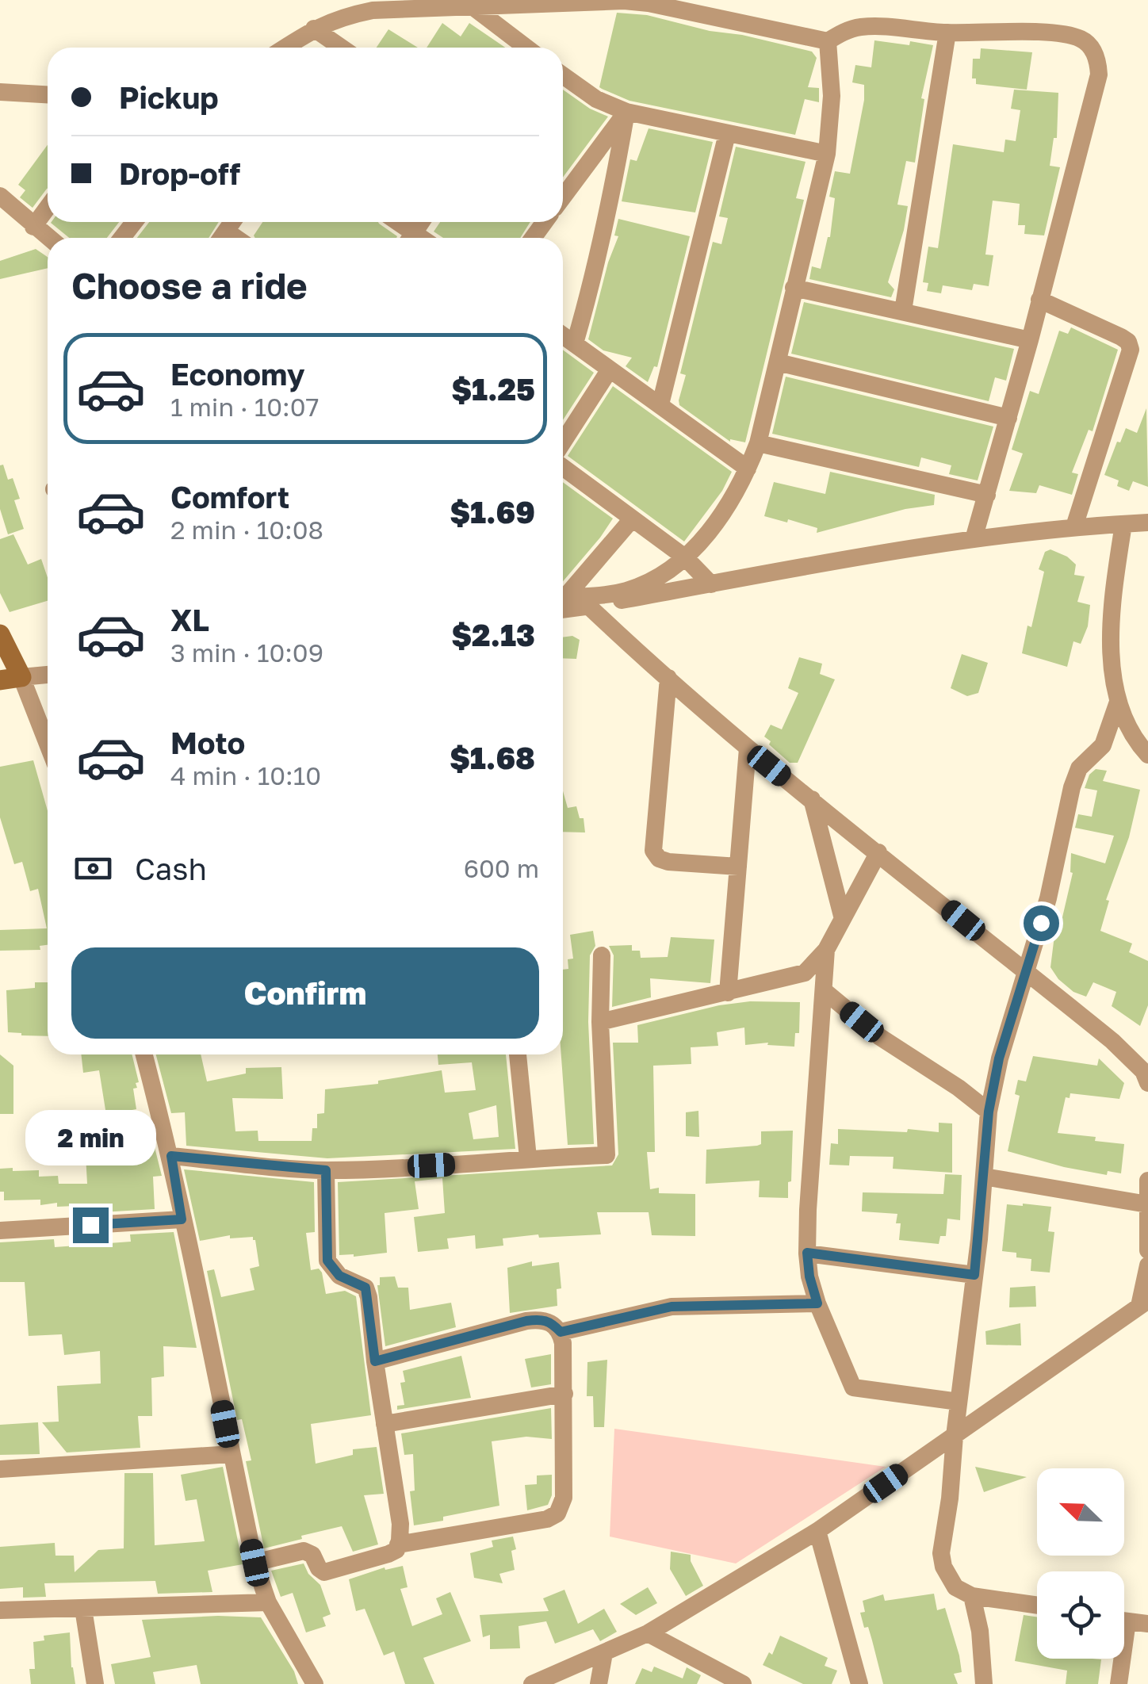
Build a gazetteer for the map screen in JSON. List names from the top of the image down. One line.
{"north":"top left","page":{"banner":["Pickup","Drop-off"],"heading":"Choose a ride","list":[{"name":"Economy","note":"1 min · 10:07","value":"$1.25"},{"name":"Comfort","note":"2 min · 10:08","value":"$1.69"},{"name":"XL","note":"3 min · 10:09","value":"$2.13"},{"name":"Moto","note":"4 min · 10:10","value":"$1.68"}],"pay":["Cash","600 m"],"buttons":"Confirm","bubble":"2 min"}}
